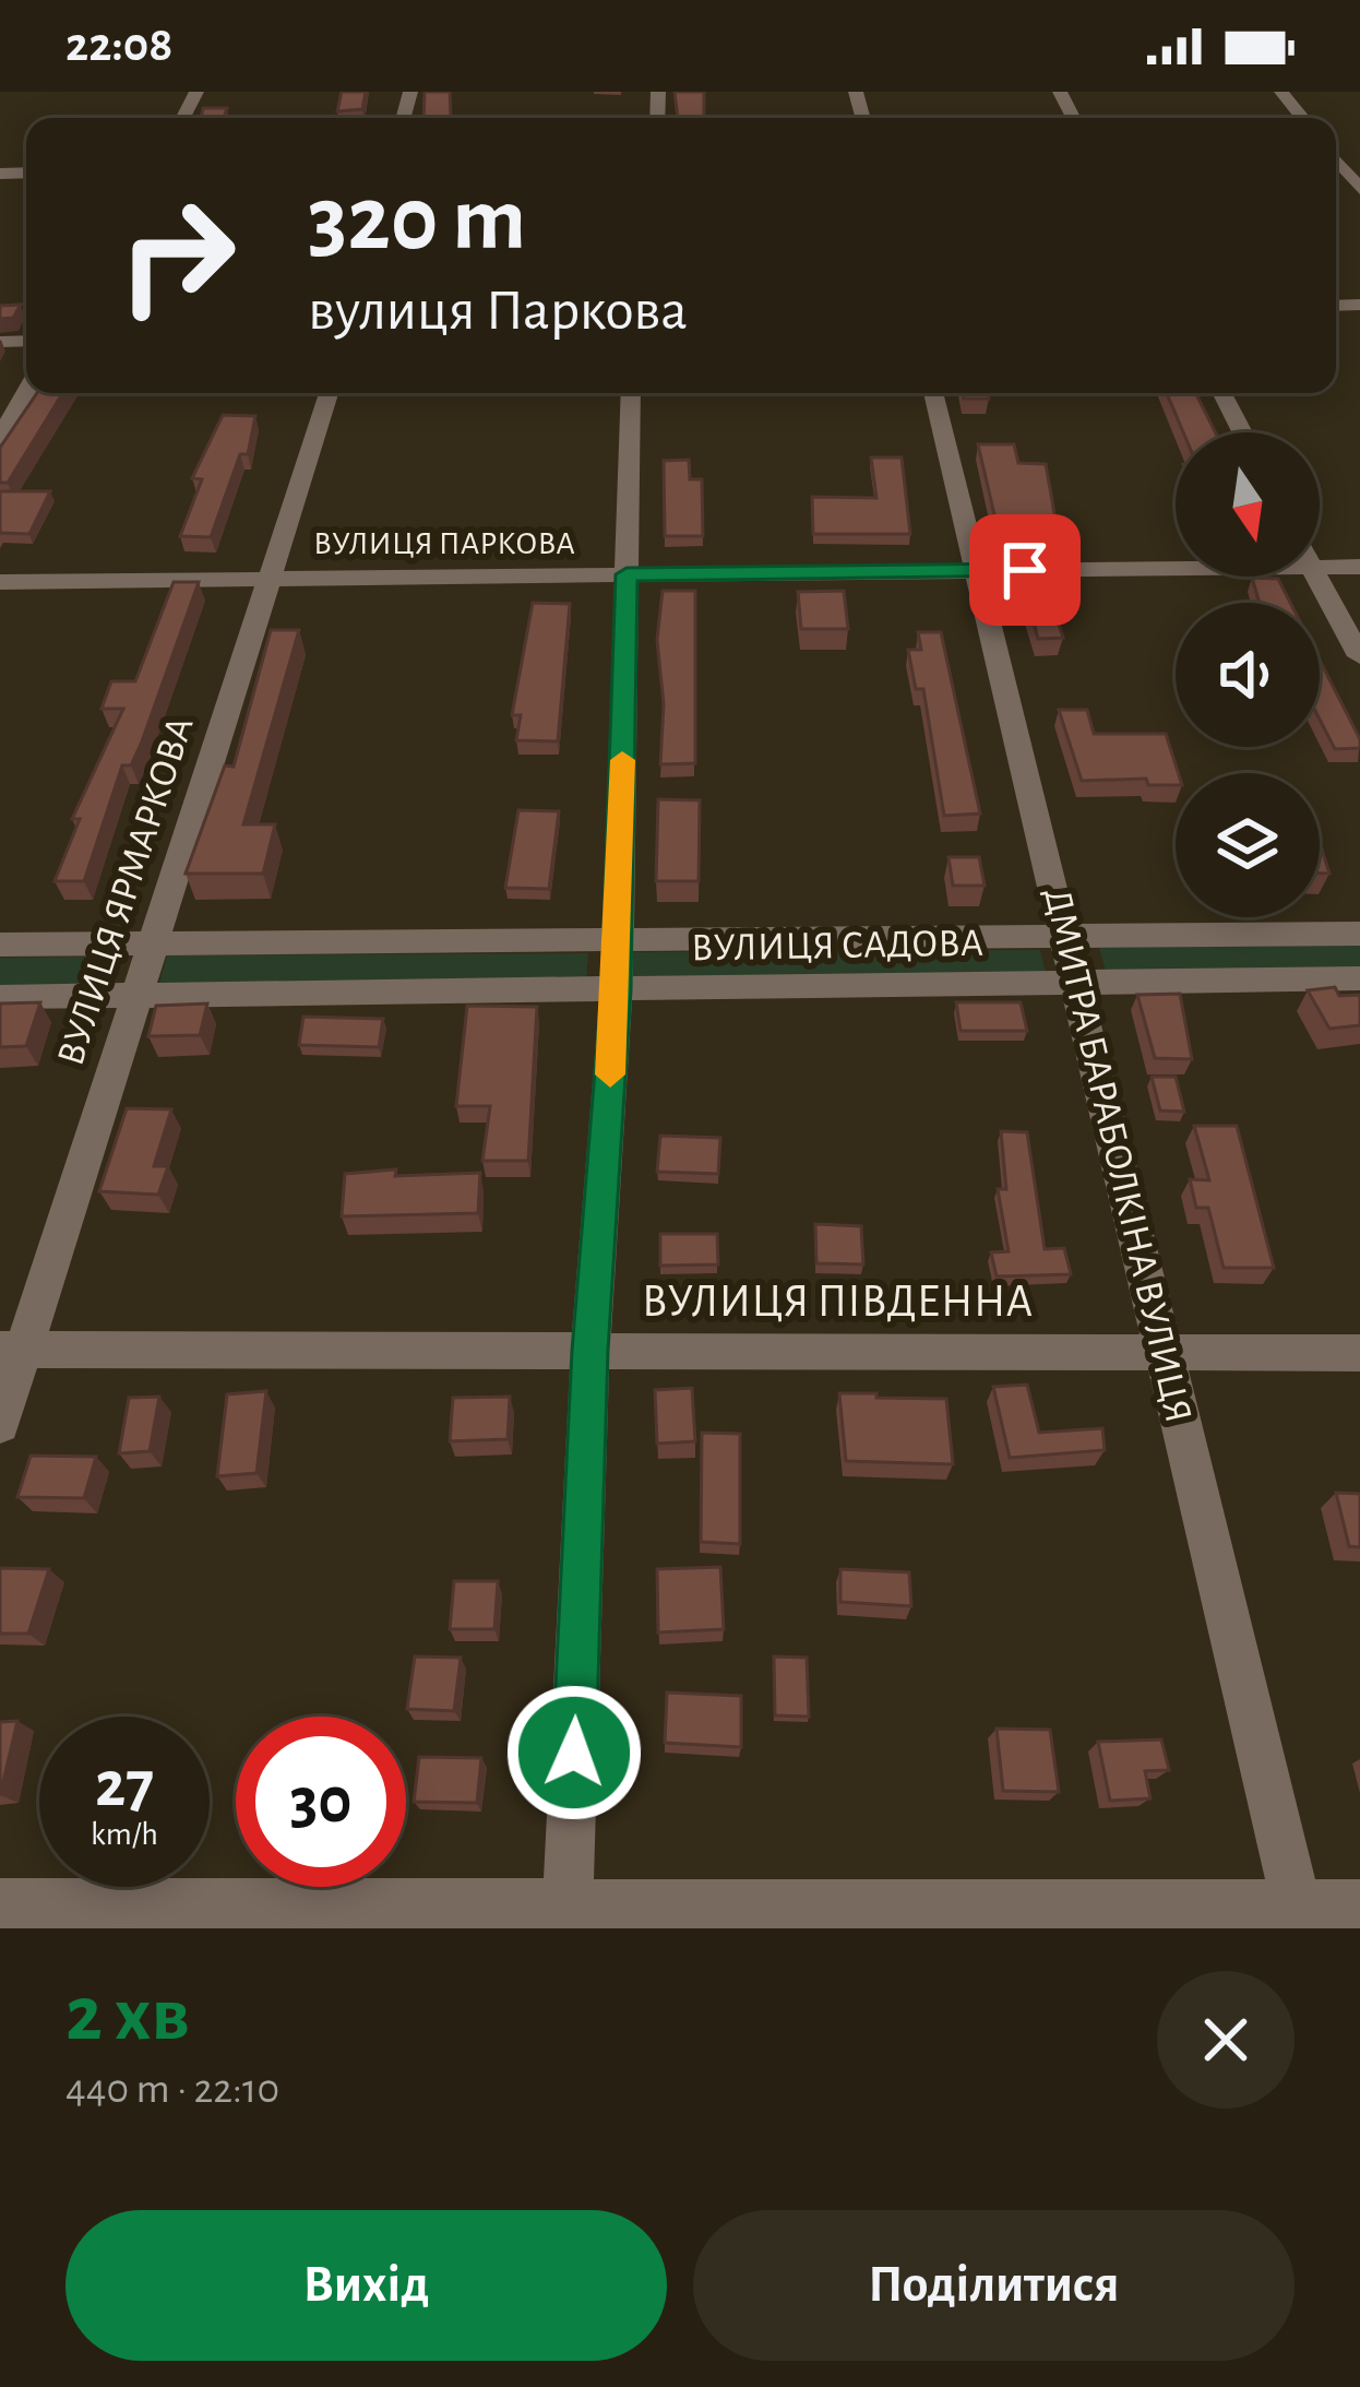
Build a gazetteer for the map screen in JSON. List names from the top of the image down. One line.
{"streets":{"street":["ВУЛИЦЯ ПАРКОВА","ВУЛИЦЯ ЯРМАРКОВА","ВУЛИЦЯ САДОВА","ДМИТРА БАРАБОЛКІНА ВУЛИЦЯ","ВУЛИЦЯ ПІВДЕННА"]},"crossings":[["ВУЛИЦЯ ПАРКОВА","ВУЛИЦЯ ЯРМАРКОВА"],["ВУЛИЦЯ ПАРКОВА","ДМИТРА БАРАБОЛКІНА ВУЛИЦЯ"],["ВУЛИЦЯ ЯРМАРКОВА","ВУЛИЦЯ САДОВА"],["ВУЛИЦЯ ЯРМАРКОВА","ВУЛИЦЯ ПІВДЕННА"],["ВУЛИЦЯ САДОВА","ДМИТРА БАРАБОЛКІНА ВУЛИЦЯ"],["ДМИТРА БАРАБОЛКІНА ВУЛИЦЯ","ВУЛИЦЯ ПІВДЕННА"]],"north":"bottom","page":{"status":"22:08","turn":["320 m","вулиця Паркова"],"speed":"27 km/h","limit":"30","heading":["2 хв","440 m · 22:10"],"buttons":["Вихід","Поділитися"]}}
